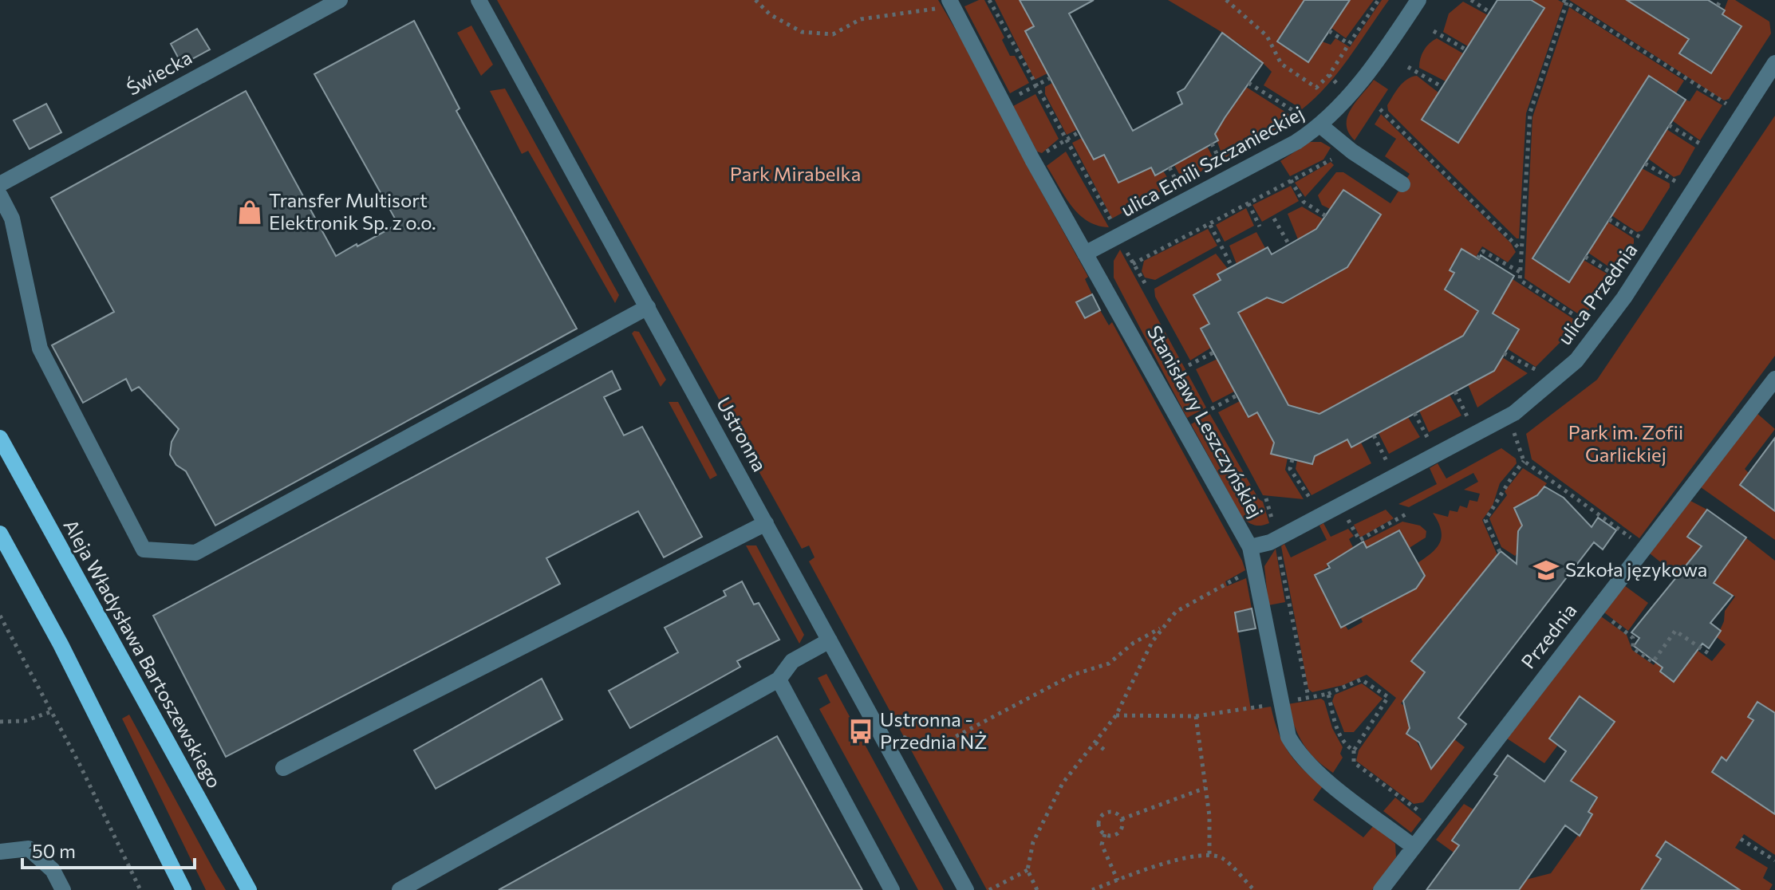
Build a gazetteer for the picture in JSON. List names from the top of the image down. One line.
{"streets":{"main road":["Aleja Władysława Bartoszewskiego"],"street":["Świecka","ulica Emili Szczanieckiej","ulica Przednia","Stanisławy Leszczyńskiej","Ustronna","Przednia"]},"crossings":[["ulica Emili Szczanieckiej","Stanisławy Leszczyńskiej"],["ulica Przednia","Stanisławy Leszczyńskiej"],["Stanisławy Leszczyńskiej","Przednia"]],"parks":["Park Mirabelka","Park im. Zofii Garlickiej"],"places":{"shop":["Transfer Multisort Elektronik Sp. z o.o."],"school or university":["Szkoła językowa"],"bus stop":["Ustronna - Przednia NŻ"]},"scale_bar":"50 m"}
